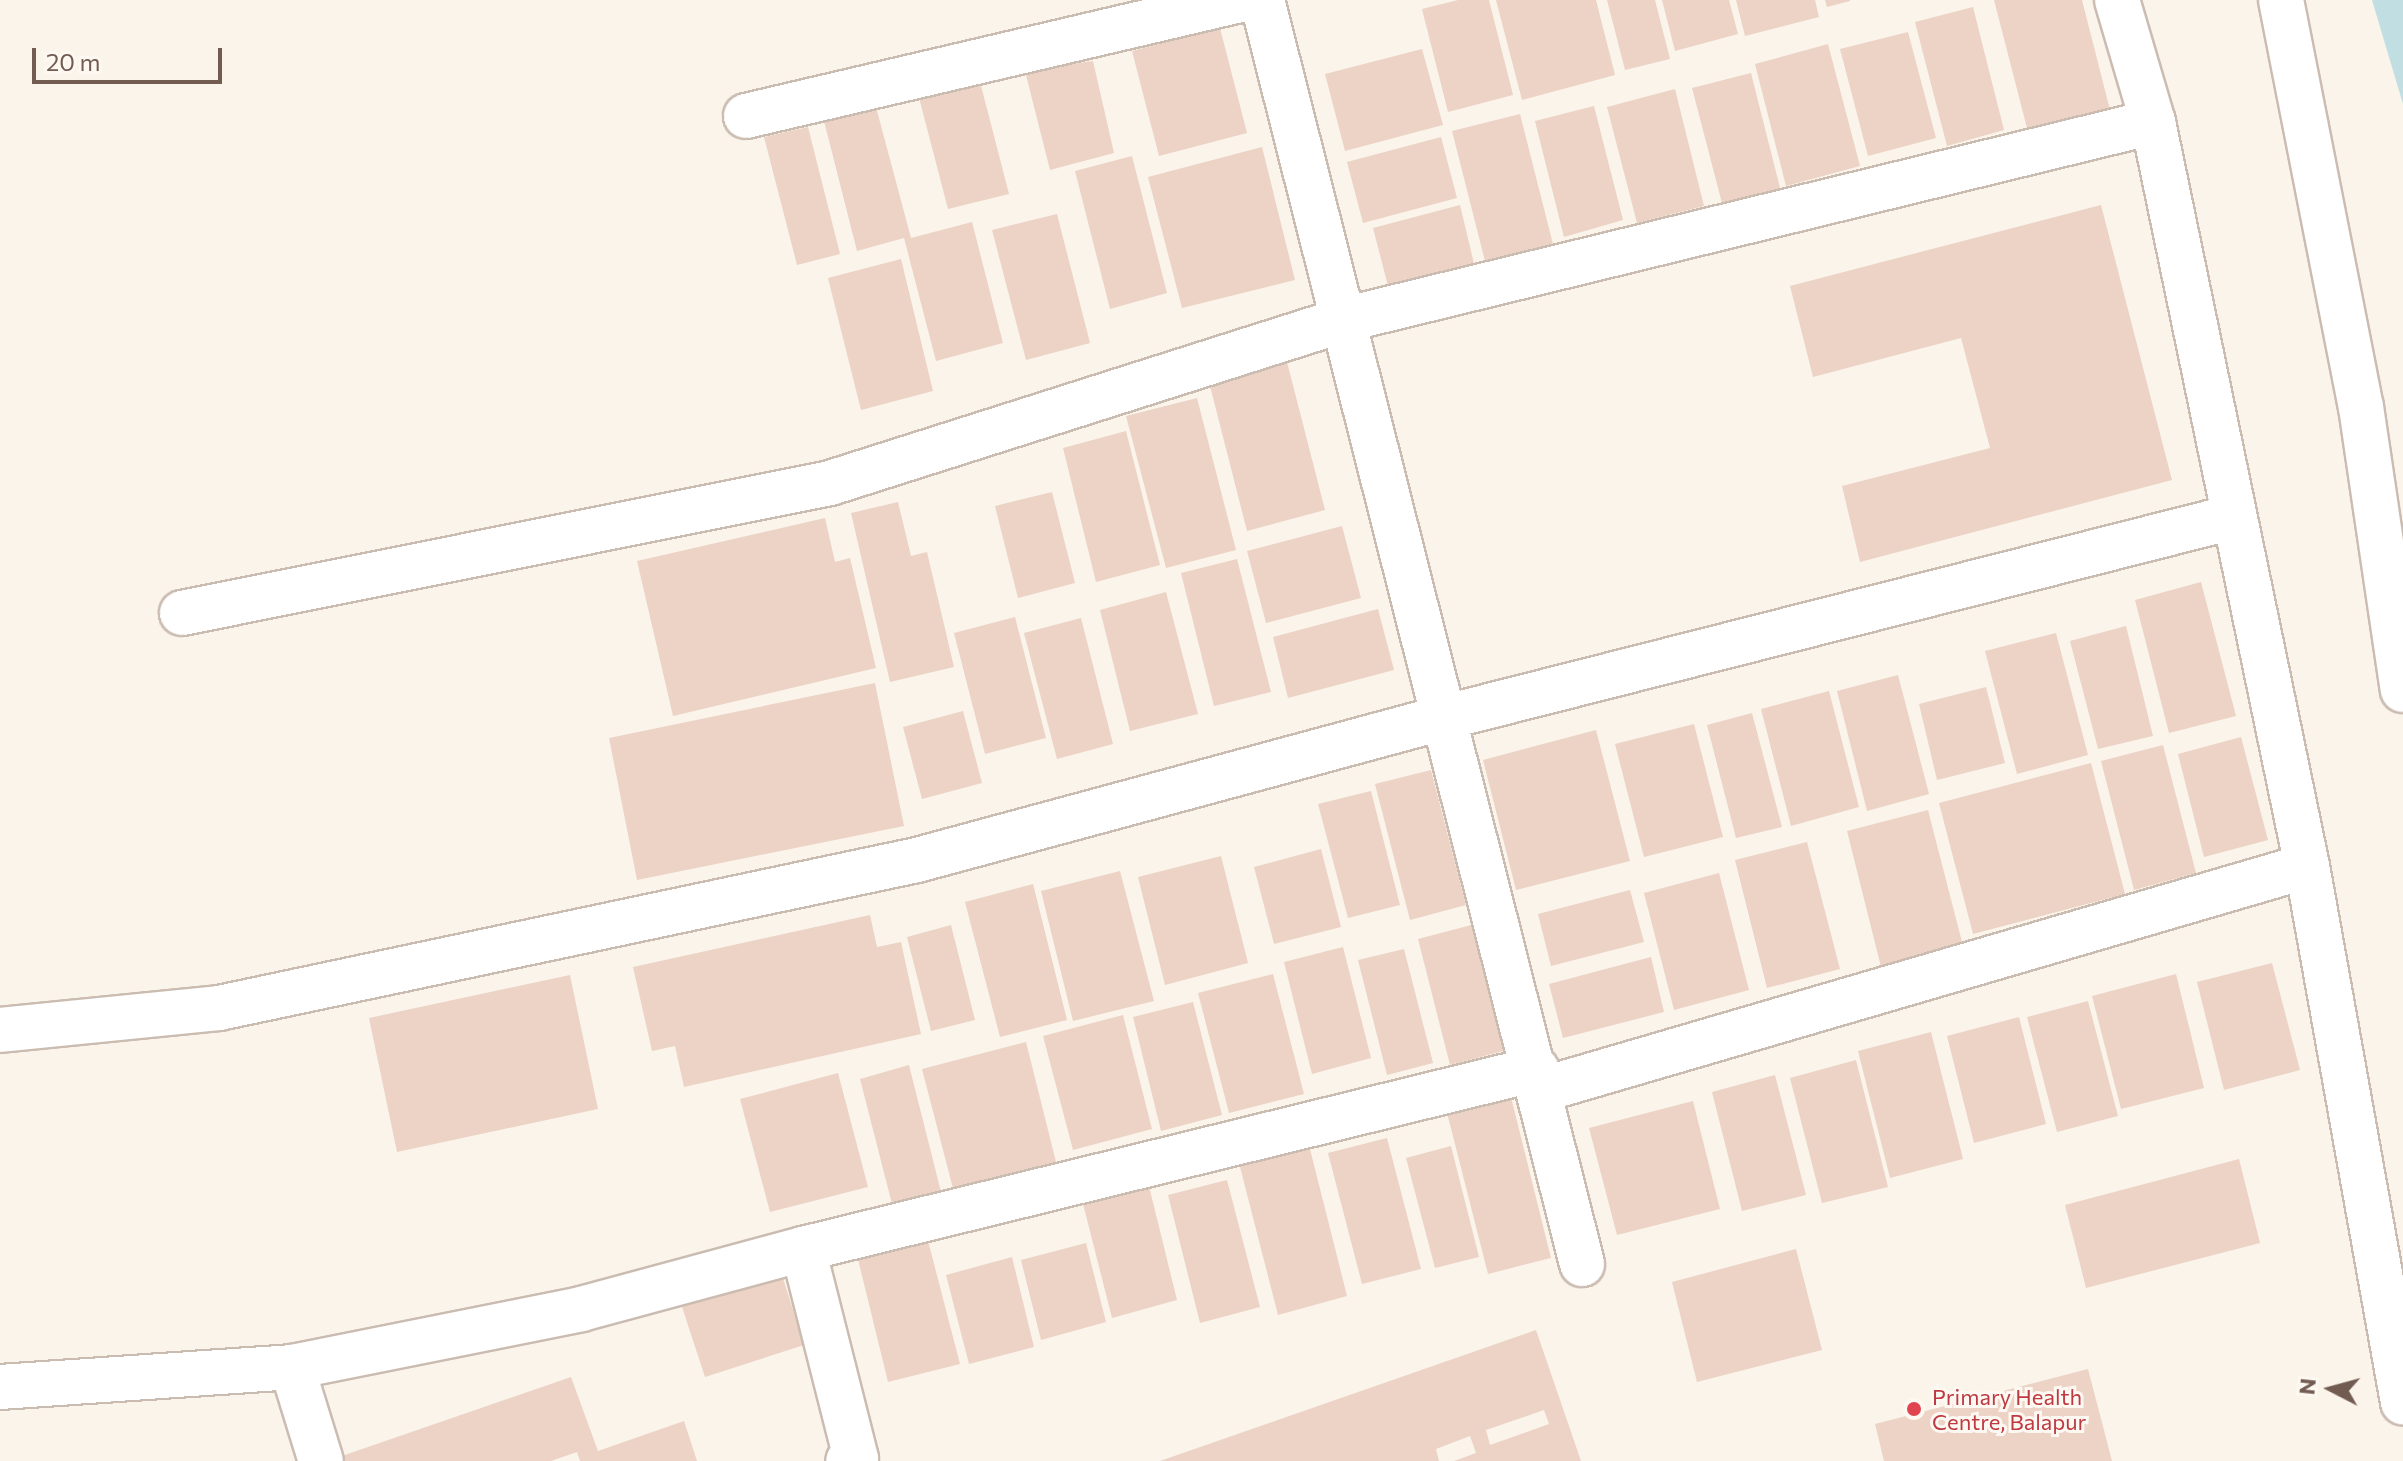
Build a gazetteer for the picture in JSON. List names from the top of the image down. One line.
{"places":["Primary Health Centre, Balapur"],"scale_bar":"20 m","north":"left"}
